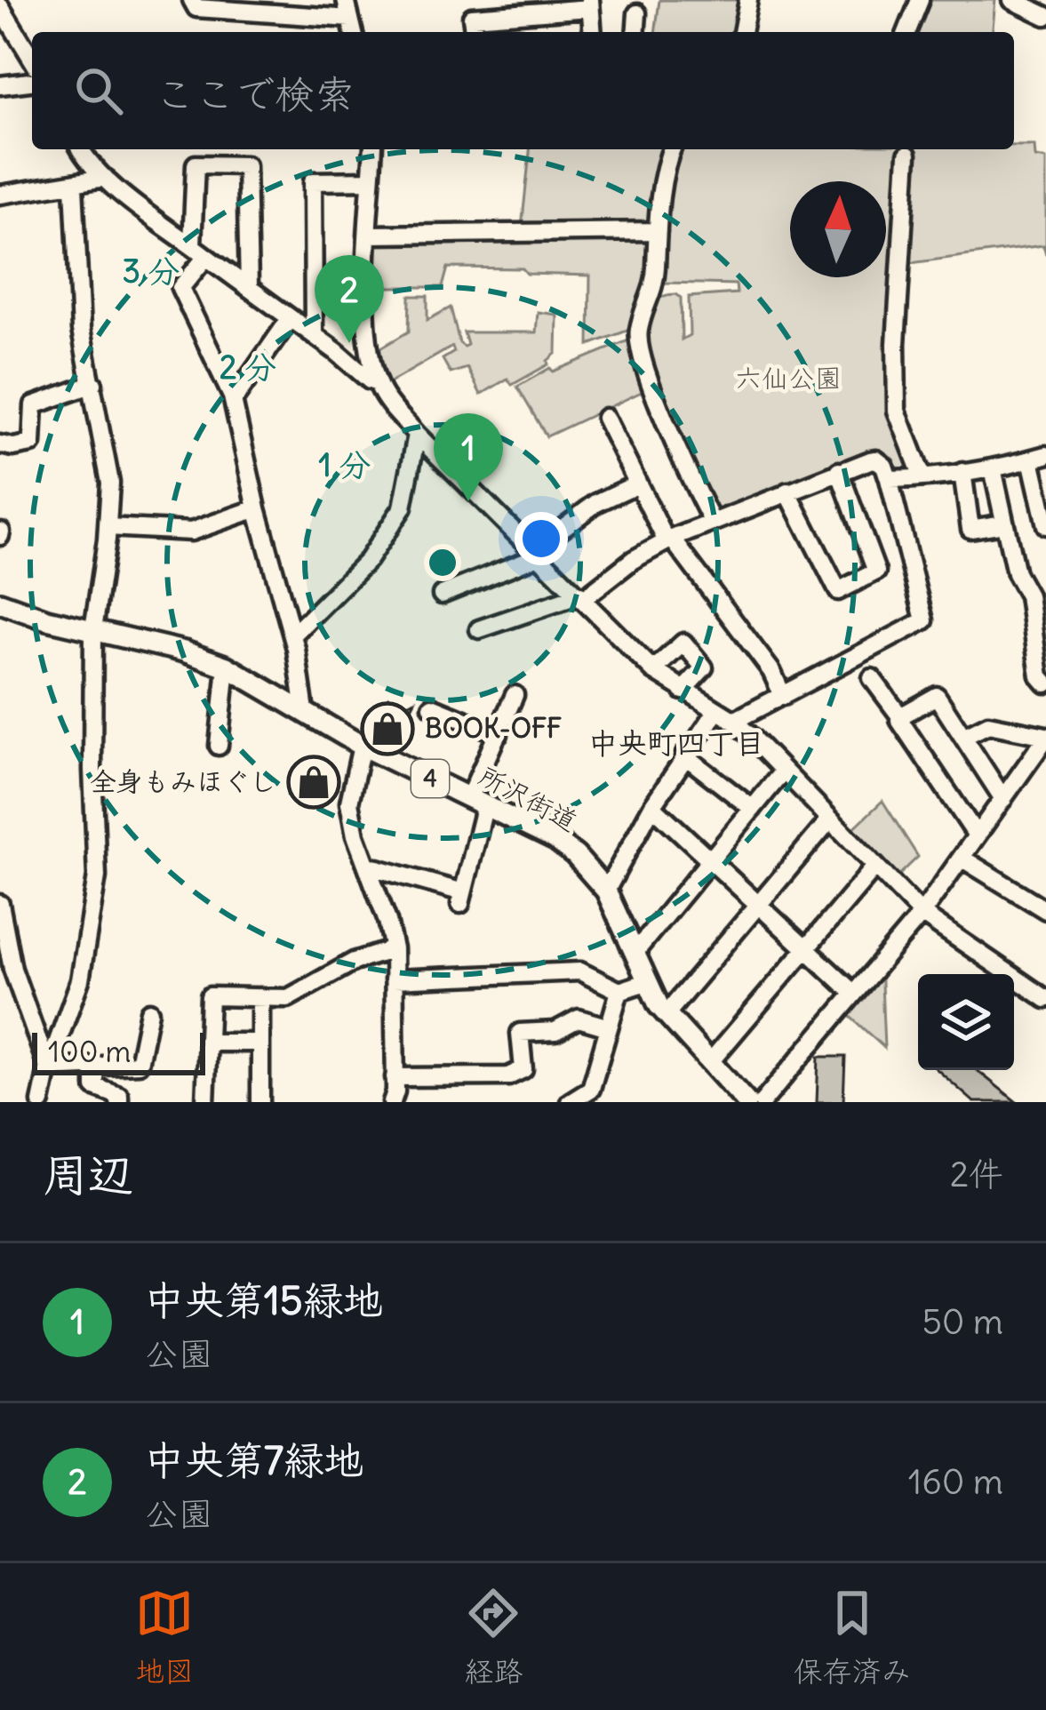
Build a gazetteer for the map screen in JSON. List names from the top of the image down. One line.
{"streets":{"main road":["4","所沢街道"]},"districts":["中央町四丁目"],"parks":["六仙公園"],"places":{"shop":["BOOK-OFF","全身もみほぐし"]},"scale_bar":"100 m","north":"top","page":{"search":"ここで検索","pins":["2","1"],"scale":"100 m","heading":["周辺","2件"],"list":[{"mark":"1","name":"中央第15緑地","note":"公園","value":"50 m"},{"mark":"2","name":"中央第7緑地","note":"公園","value":"160 m"}],"nav":["地図","経路","保存済み"]},"rings":["3 分","2 分","1 分"]}
